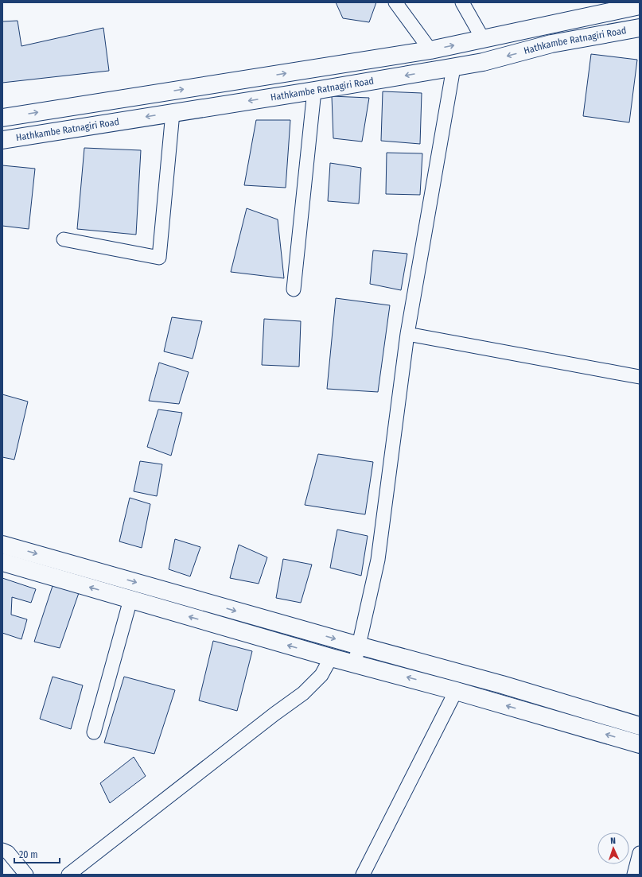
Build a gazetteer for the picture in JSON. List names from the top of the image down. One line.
{"streets":{"main road":["Hathkambe Ratnagiri Road"]},"scale_bar":"20 m","north":"top"}
